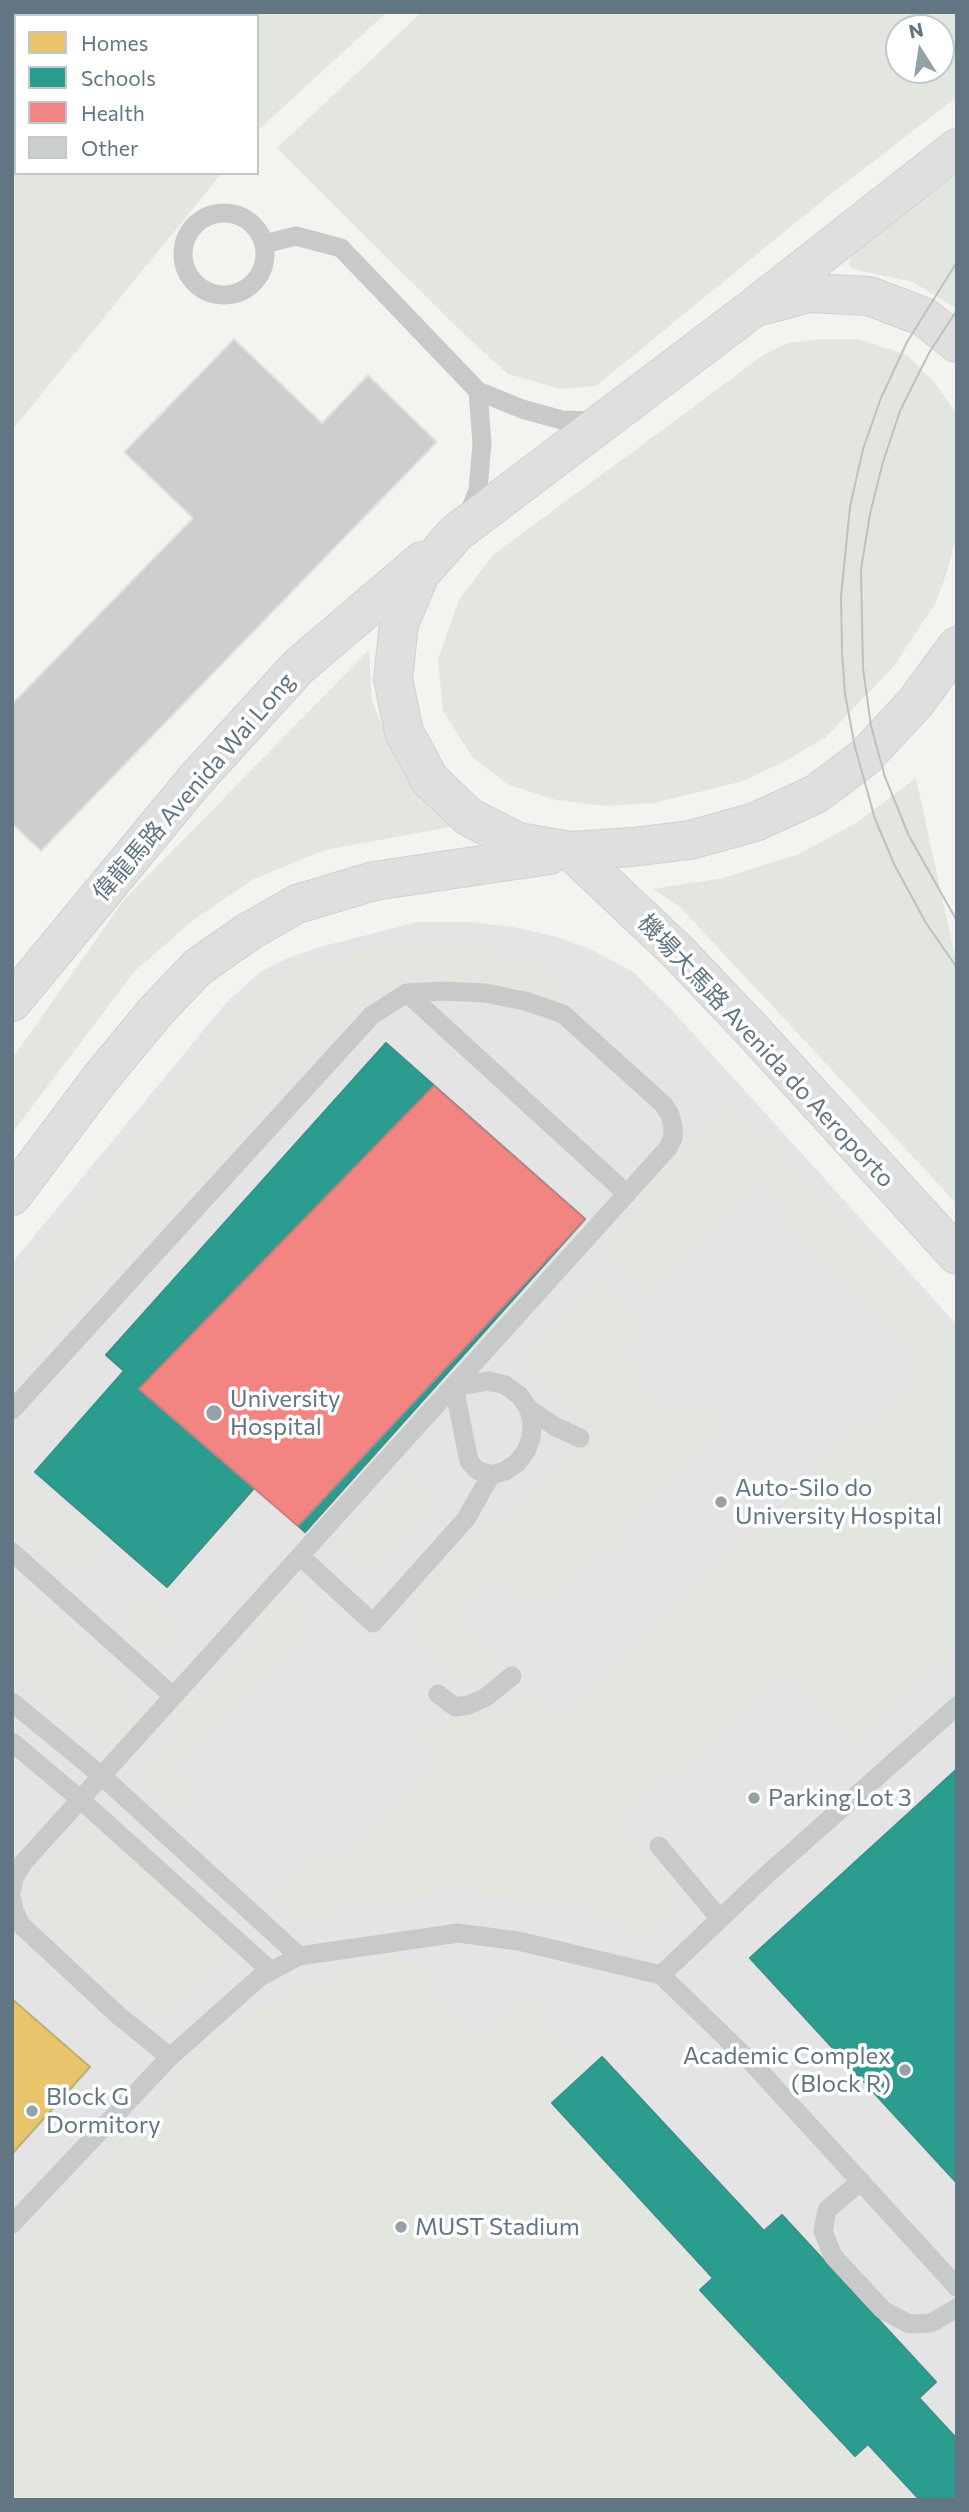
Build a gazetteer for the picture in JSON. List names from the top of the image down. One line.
{"streets":{"main road":["偉龍馬路 Avenida Wai Long","機場大馬路 Avenida do Aeroporto"]},"places":["University Hospital","Auto-Silo do University Hospital","Parking Lot 3","Academic Complex (Block R)","Block G Dormitory","MUST Stadium"],"legend":["Homes","Schools","Health","Other"],"north":"top"}
